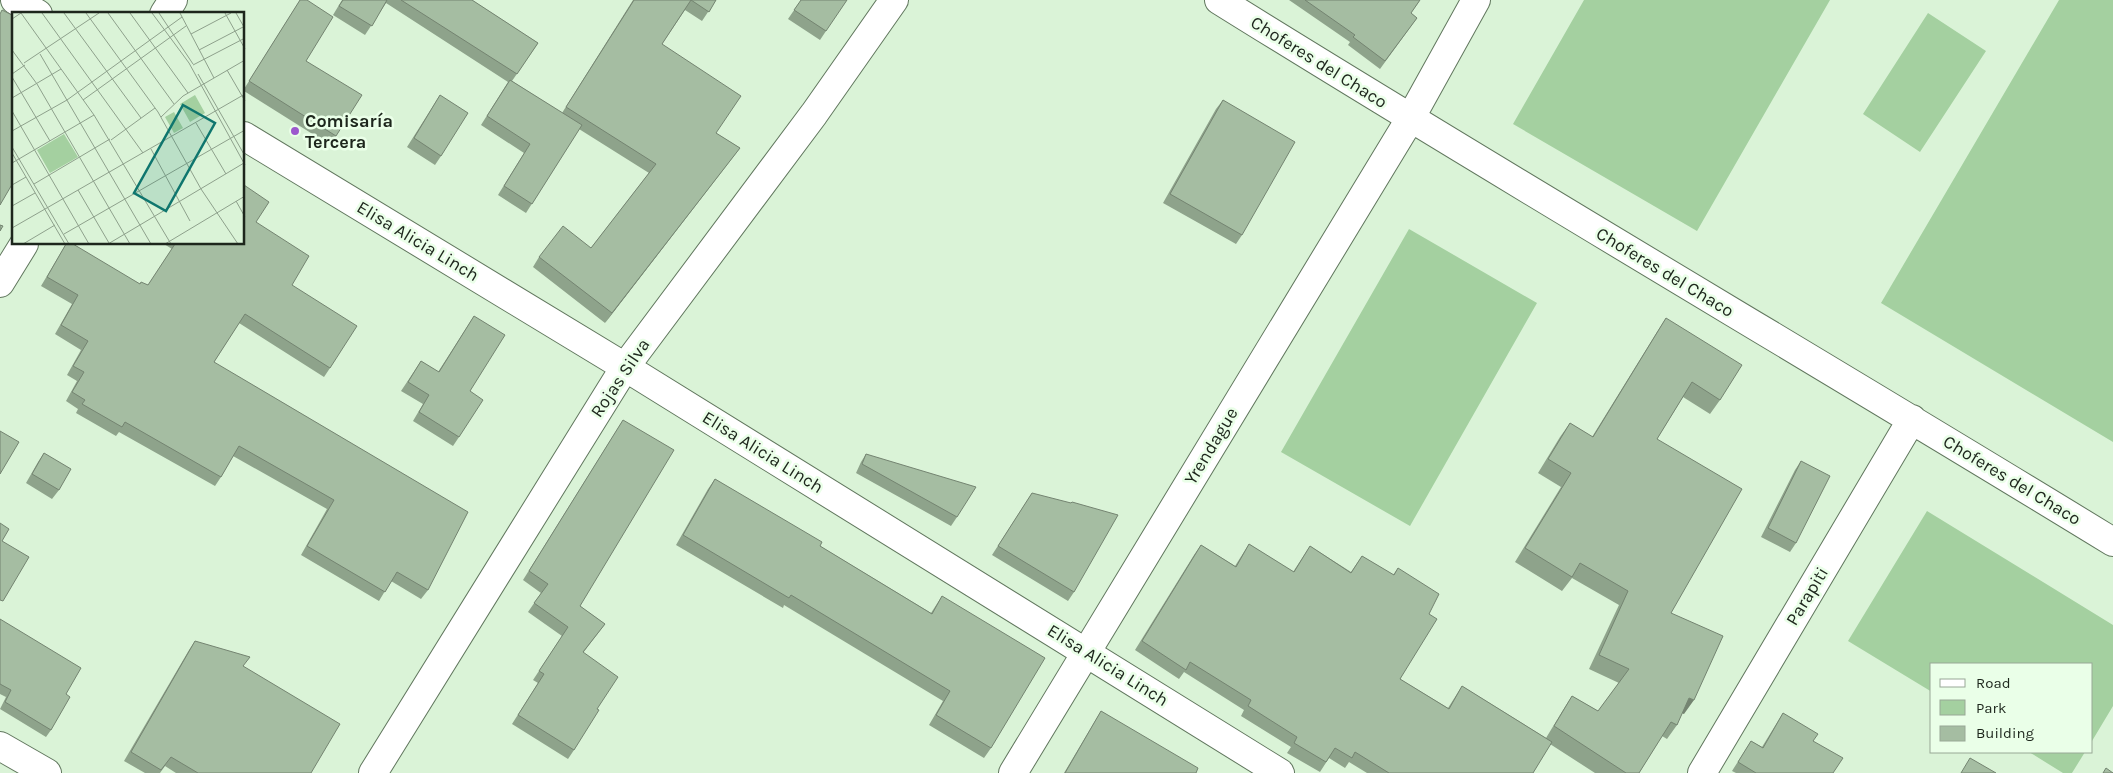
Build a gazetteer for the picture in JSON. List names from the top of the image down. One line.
{"streets":{"street":["Choferes del Chaco","Elisa Alicia Linch","Rojas Silva","Yrendague","Parapiti"]},"crossings":[["Choferes del Chaco","Yrendague"],["Choferes del Chaco","Parapiti"],["Elisa Alicia Linch","Rojas Silva"],["Elisa Alicia Linch","Yrendague"]],"places":["Comisaría Tercera"],"legend":["Road","Park","Building"]}
